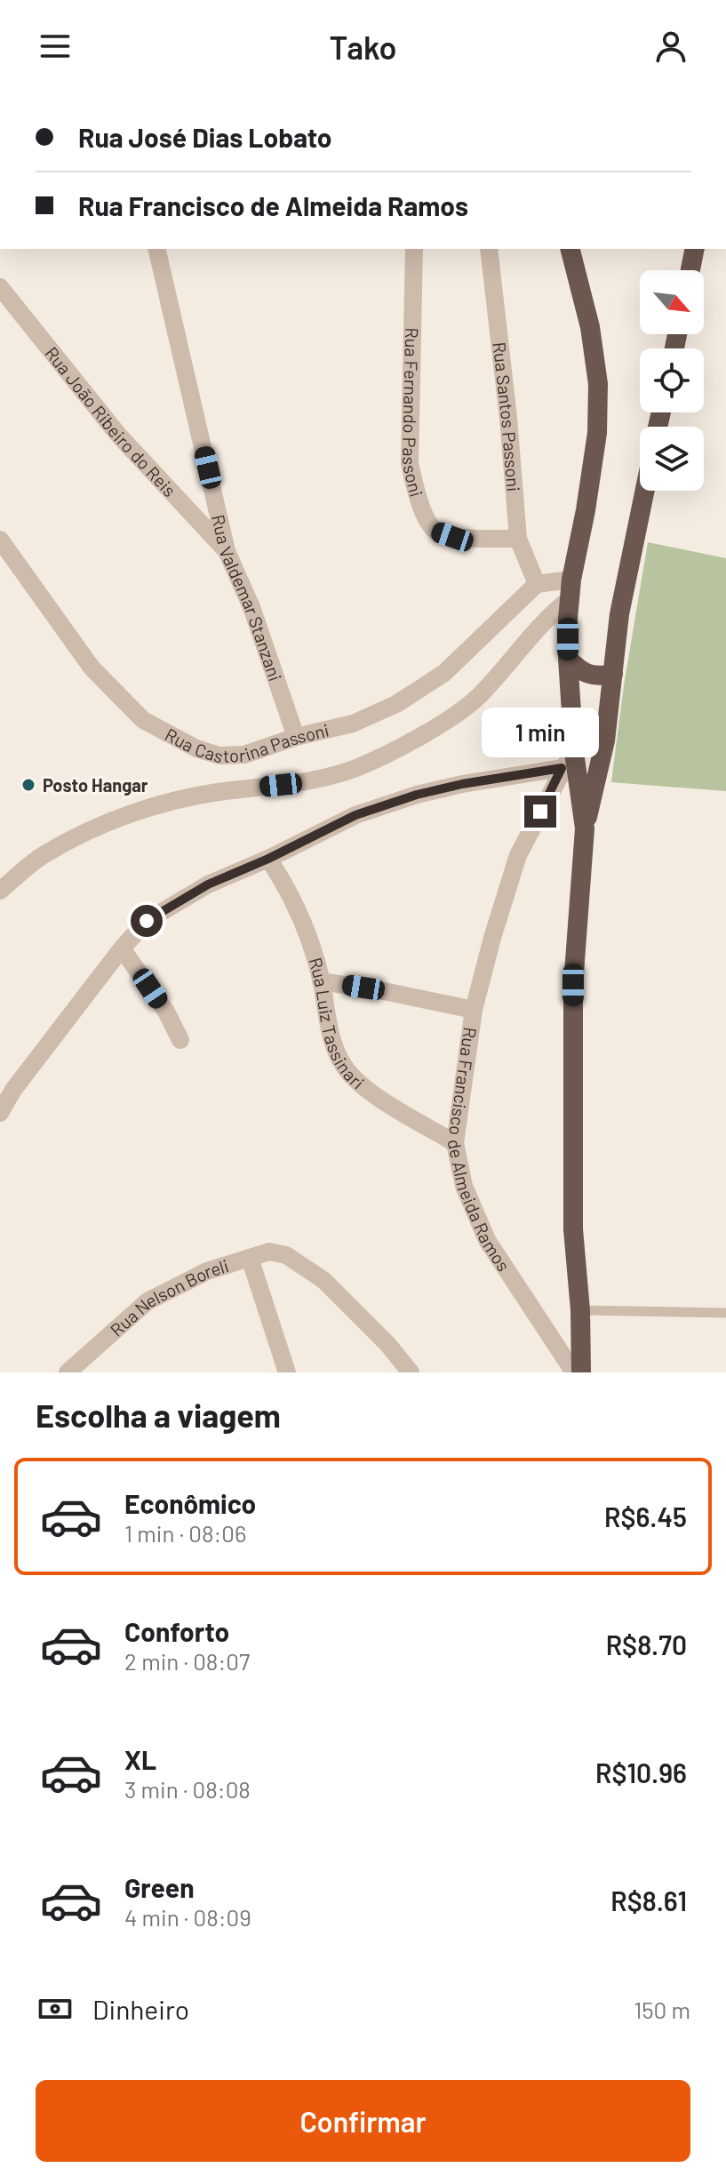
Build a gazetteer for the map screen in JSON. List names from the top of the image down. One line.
{"streets":{"street":["Rua Fernando Passoni","Rua Santos Passoni","Rua João Ribeiro do Reis","Rua Valdemar Stanzani","Rua Castorina Passoni","Rua Luiz Tassinari","Rua Francisco de Almeida Ramos","Rua Nelson Boreli"]},"crossings":[["Rua Fernando Passoni","Rua Santos Passoni"],["Rua Santos Passoni","Rua Castorina Passoni"],["Rua João Ribeiro do Reis","Rua Valdemar Stanzani"],["Rua Valdemar Stanzani","Rua Castorina Passoni"],["Rua Luiz Tassinari","Rua Francisco de Almeida Ramos"]],"places":["Posto Hangar"],"north":"bottom right","page":{"header":"Tako","banner":["Rua José Dias Lobato","Rua Francisco de Almeida Ramos"],"bubble":"1 min","heading":"Escolha a viagem","list":[{"name":"Econômico","note":"1 min · 08:06","value":"R$6.45"},{"name":"Conforto","note":"2 min · 08:07","value":"R$8.70"},{"name":"XL","note":"3 min · 08:08","value":"R$10.96"},{"name":"Green","note":"4 min · 08:09","value":"R$8.61"}],"pay":["Dinheiro","150 m"],"buttons":"Confirmar"}}
